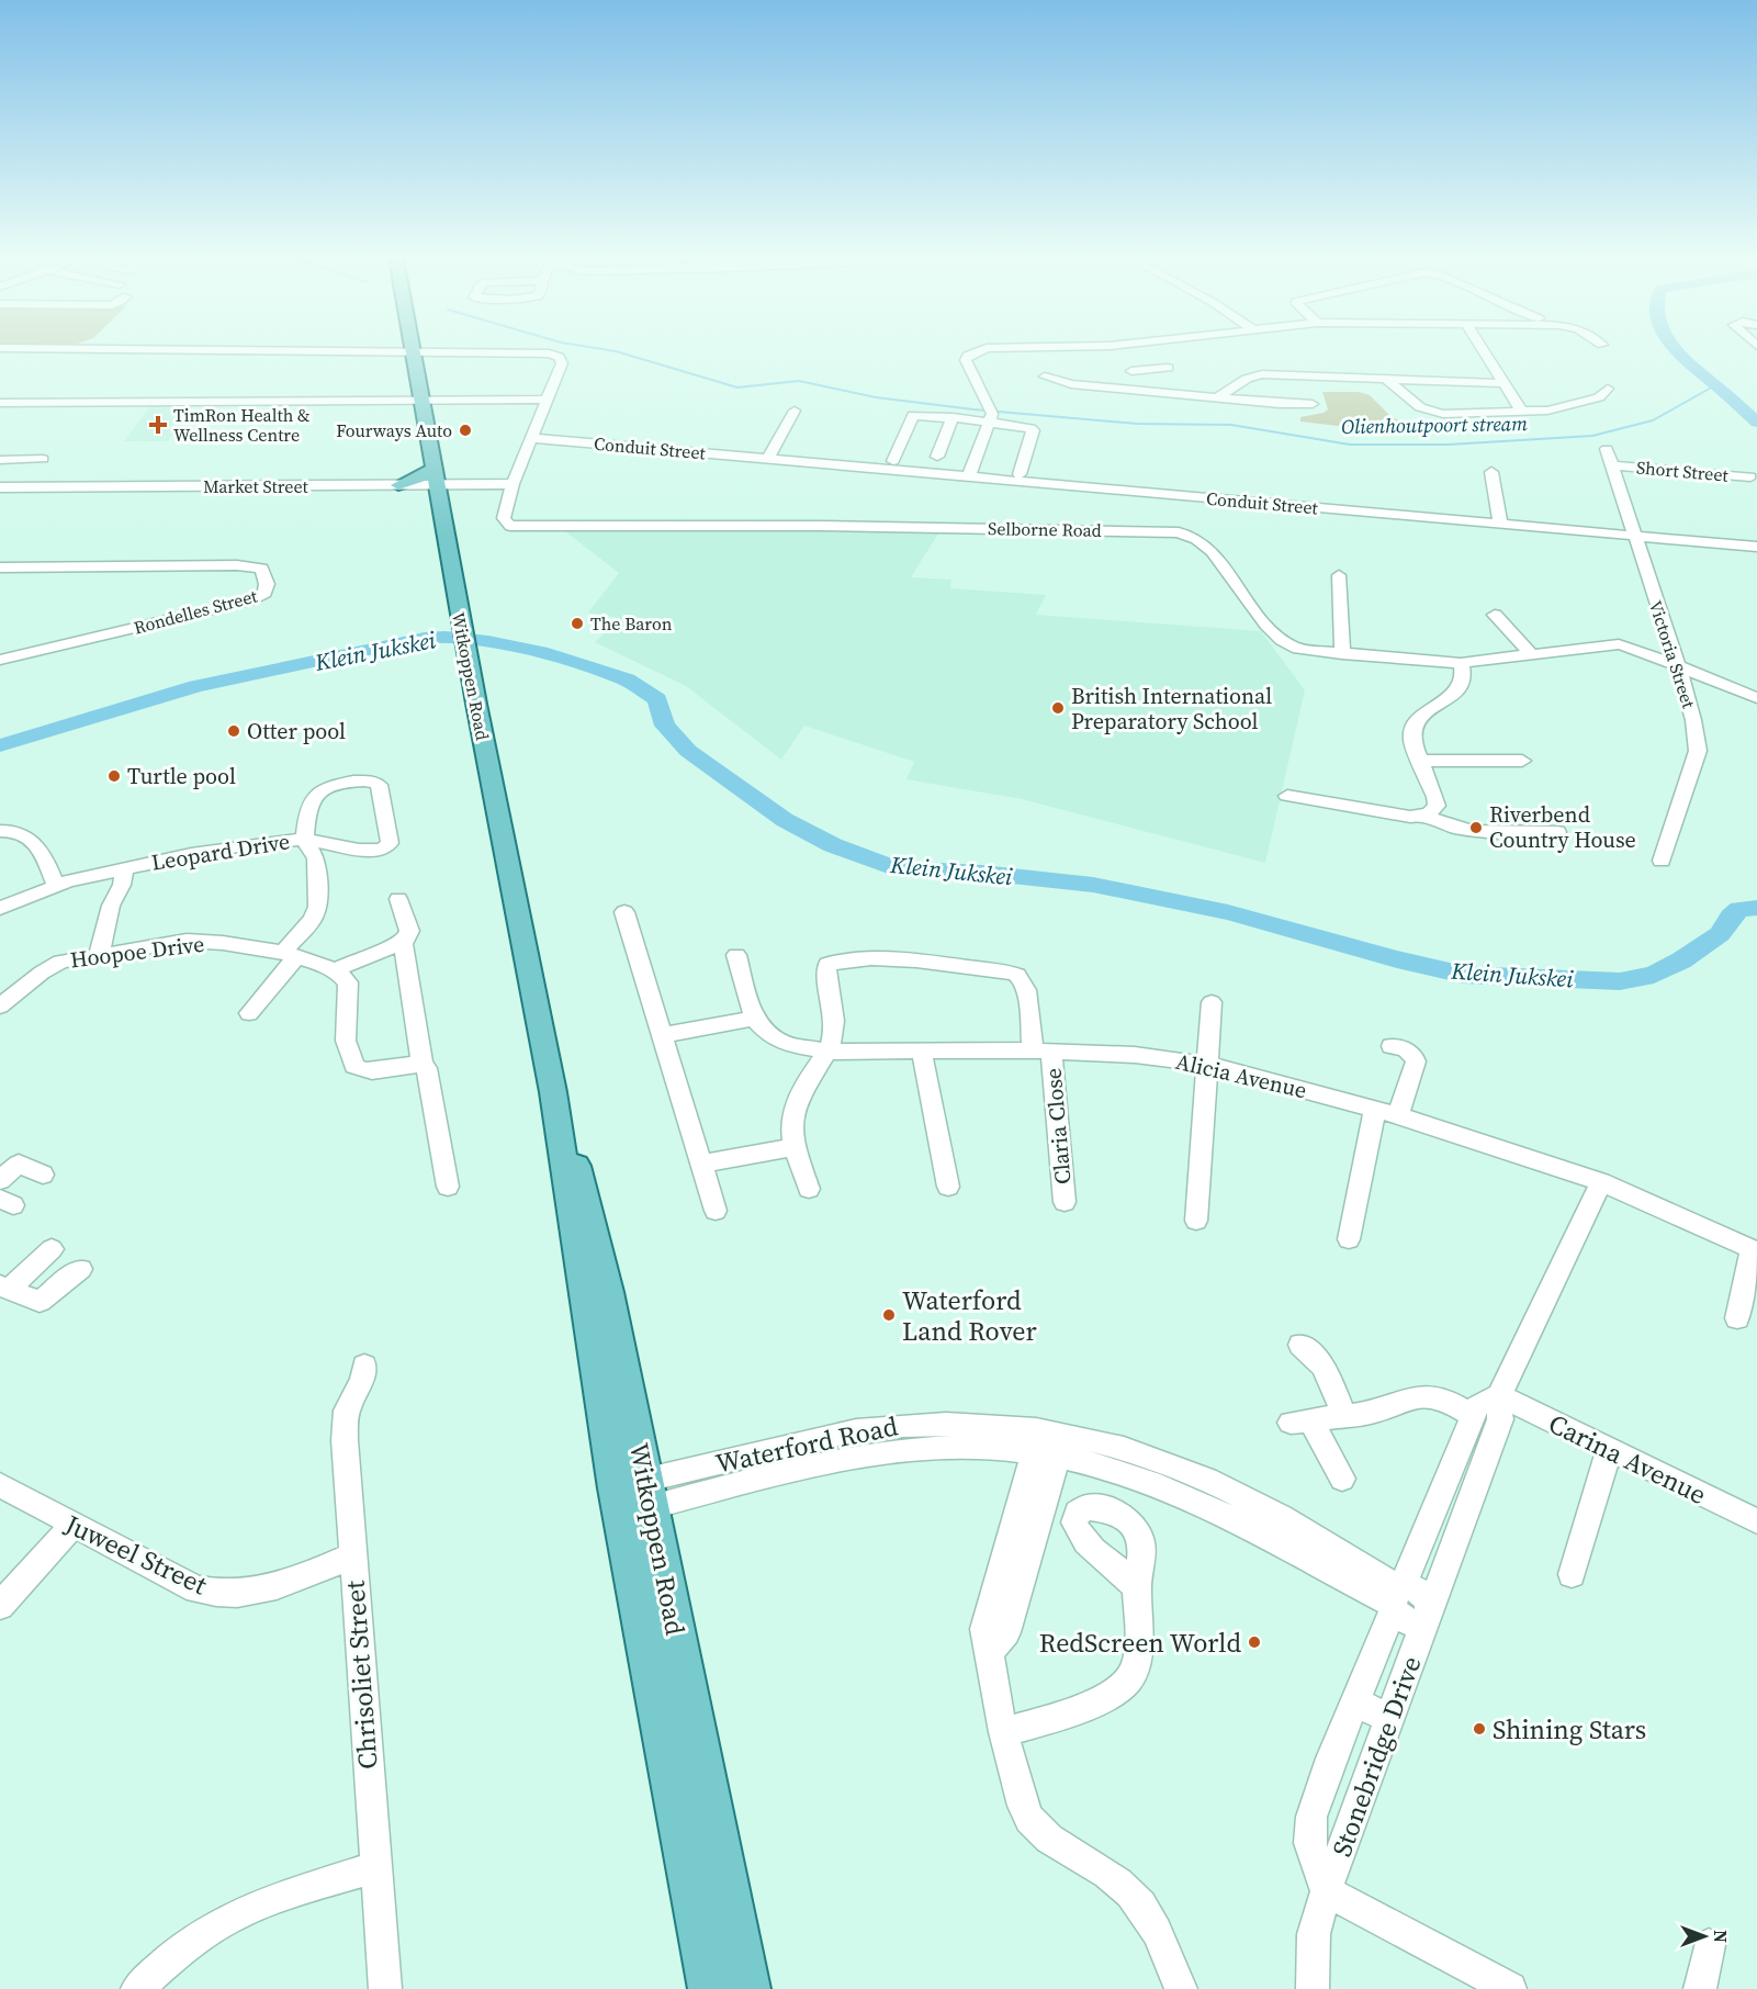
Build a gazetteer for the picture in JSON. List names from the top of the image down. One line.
{"streets":{"main road":["Witkoppen Road"],"street":["Conduit Street","Short Street","Market Street","Selborne Road","Rondelles Street","Victoria Street","Leopard Drive","Hoopoe Drive","Alicia Avenue","Claria Close","Waterford Road","Carina Avenue","Juweel Street","Chrisoliet Street","Stonebridge Drive"]},"crossings":[["Conduit Street","Victoria Street"],["Short Street","Victoria Street"],["Selborne Road","Victoria Street"],["Witkoppen Road","Waterford Road"],["Alicia Avenue","Claria Close"],["Alicia Avenue","Stonebridge Drive"],["Waterford Road","Stonebridge Drive"],["Carina Avenue","Stonebridge Drive"],["Juweel Street","Chrisoliet Street"]],"water":["Olienhoutpoort stream","Klein Jukskei"],"places":{"health":["TimRon Health & Wellness Centre"],"other":["Fourways Auto","The Baron","British International Preparatory School","Otter pool","Turtle pool","Riverbend Country House","Waterford Land Rover","RedScreen World","Shining Stars"]},"north":"right"}
